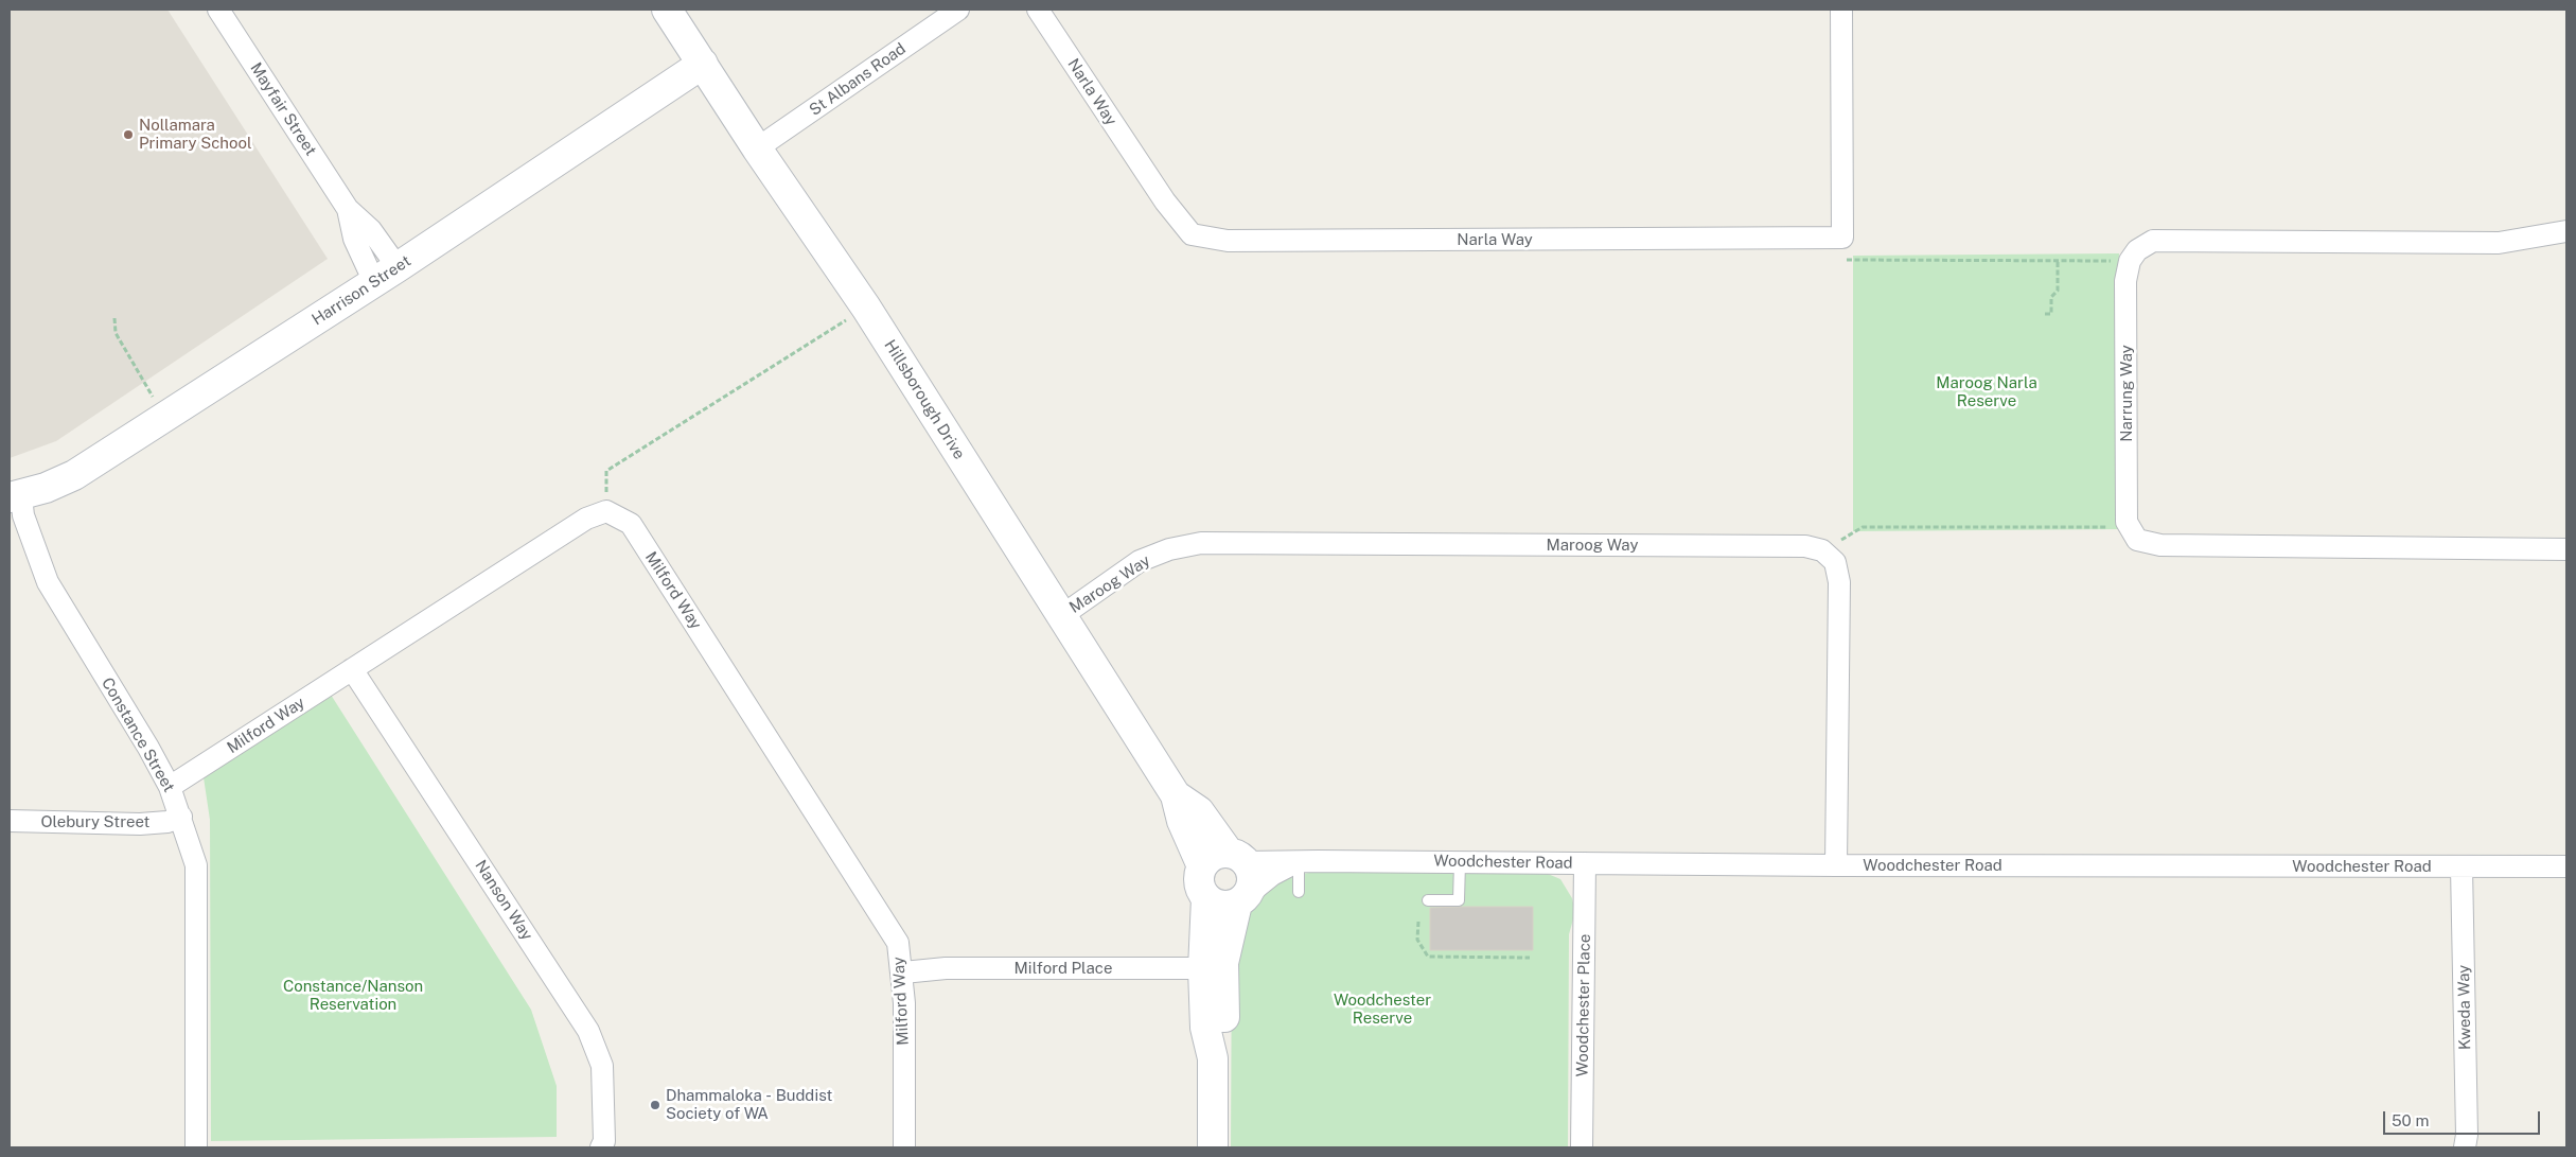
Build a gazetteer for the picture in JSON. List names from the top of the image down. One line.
{"streets":{"street":["St Albans Road","Narla Way","Mayfair Street","Harrison Street","Narrung Way","Hillsborough Drive","Maroog Way","Milford Way","Constance Street","Olebury Street","Woodchester Road","Nanson Way","Milford Place","Woodchester Place","Kweda Way"]},"crossings":[["St Albans Road","Hillsborough Drive"],["Mayfair Street","Harrison Street"],["Harrison Street","Hillsborough Drive"],["Harrison Street","Constance Street"],["Hillsborough Drive","Maroog Way"],["Hillsborough Drive","Woodchester Road"],["Milford Way","Constance Street"],["Milford Way","Nanson Way"],["Milford Way","Milford Place"],["Constance Street","Olebury Street"],["Woodchester Road","Woodchester Place"],["Woodchester Road","Kweda Way"]],"parks":["Maroog Narla Reserve","Constance/Nanson Reservation","Woodchester Reserve"],"places":["Nollamara Primary School","Dhammaloka - Buddist Society of WA"],"scale_bar":"50 m"}
